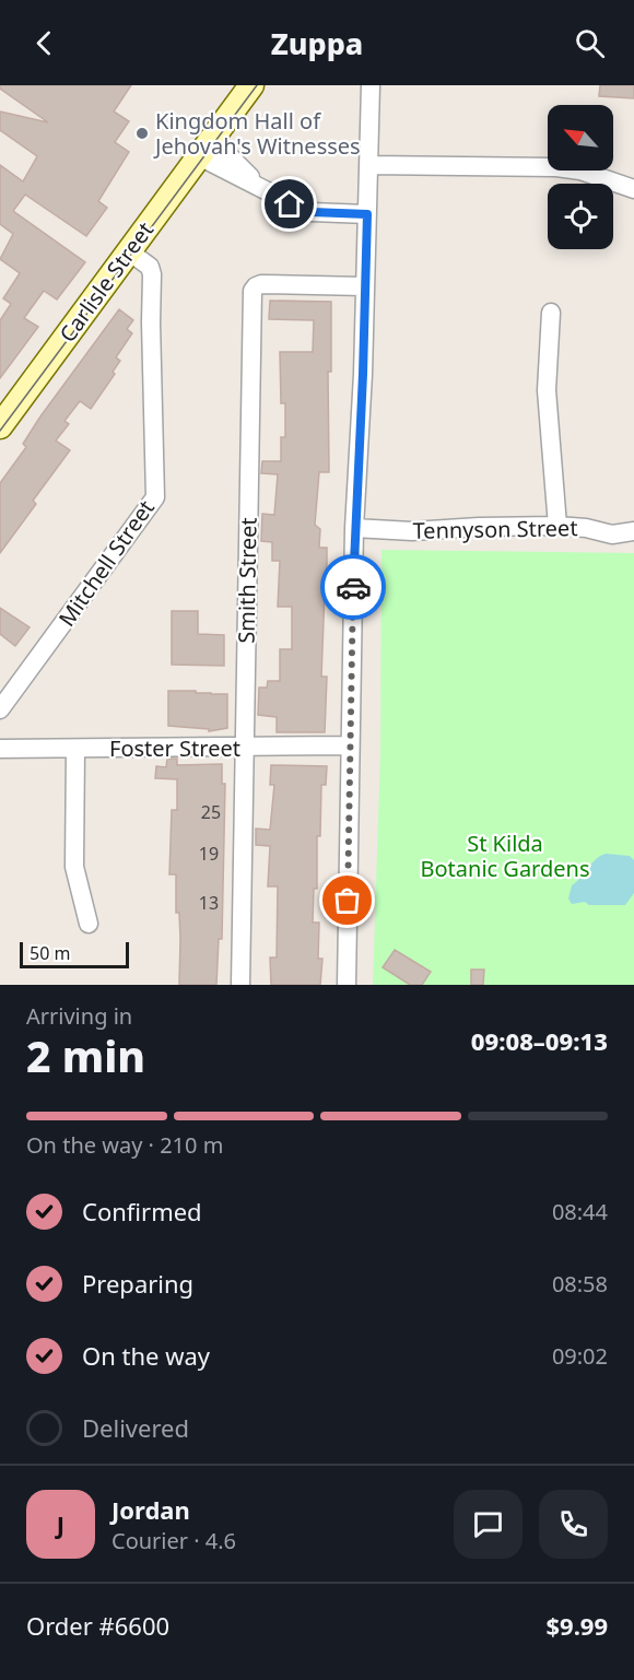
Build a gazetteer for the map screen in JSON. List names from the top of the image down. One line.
{"streets":{"main road":["Carlisle Street"],"street":["Tennyson Street","Mitchell Street","Smith Street","Foster Street"]},"crossings":[["Carlisle Street","Mitchell Street"],["Smith Street","Foster Street"]],"parks":["St Kilda Botanic Gardens"],"places":["Kingdom Hall of Jehovah's Witnesses"],"house_numbers":["25","19","13"],"scale_bar":"50 m","north":"top left","page":{"header":"Zuppa","scale":"50 m","heading":["2 min","Arriving in","09:08–09:13"],"panel":["Jordan","Courier · 4.6","Order #6600","$9.99"],"bar":"On the way · 210 m","list":[["Confirmed","08:44"],["Preparing","08:58"],["On the way","09:02"],"Delivered"],"round":"J"}}
